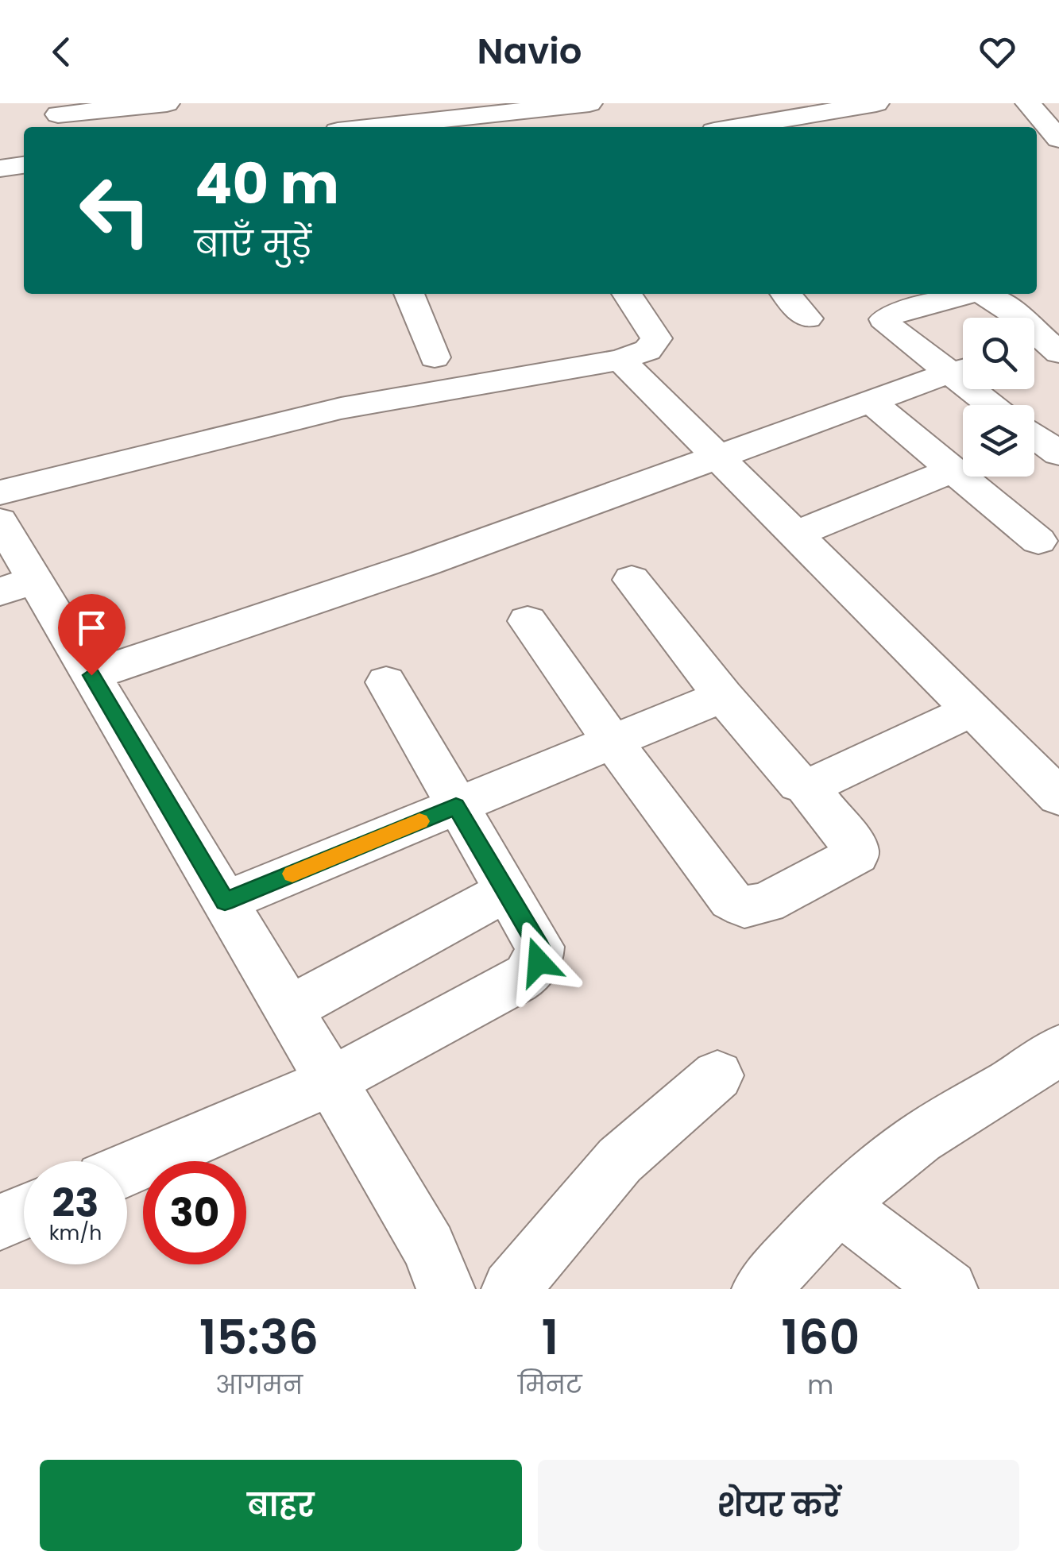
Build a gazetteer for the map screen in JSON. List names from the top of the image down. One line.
{"page":{"header":"Navio","turn":["40 m","बाएँ मुड़ें"],"speed":"23 km/h","limit":"30","eta":["15:36","आगमन","1","मिनट","160","m"],"buttons":["बाहर","शेयर करें"]}}
